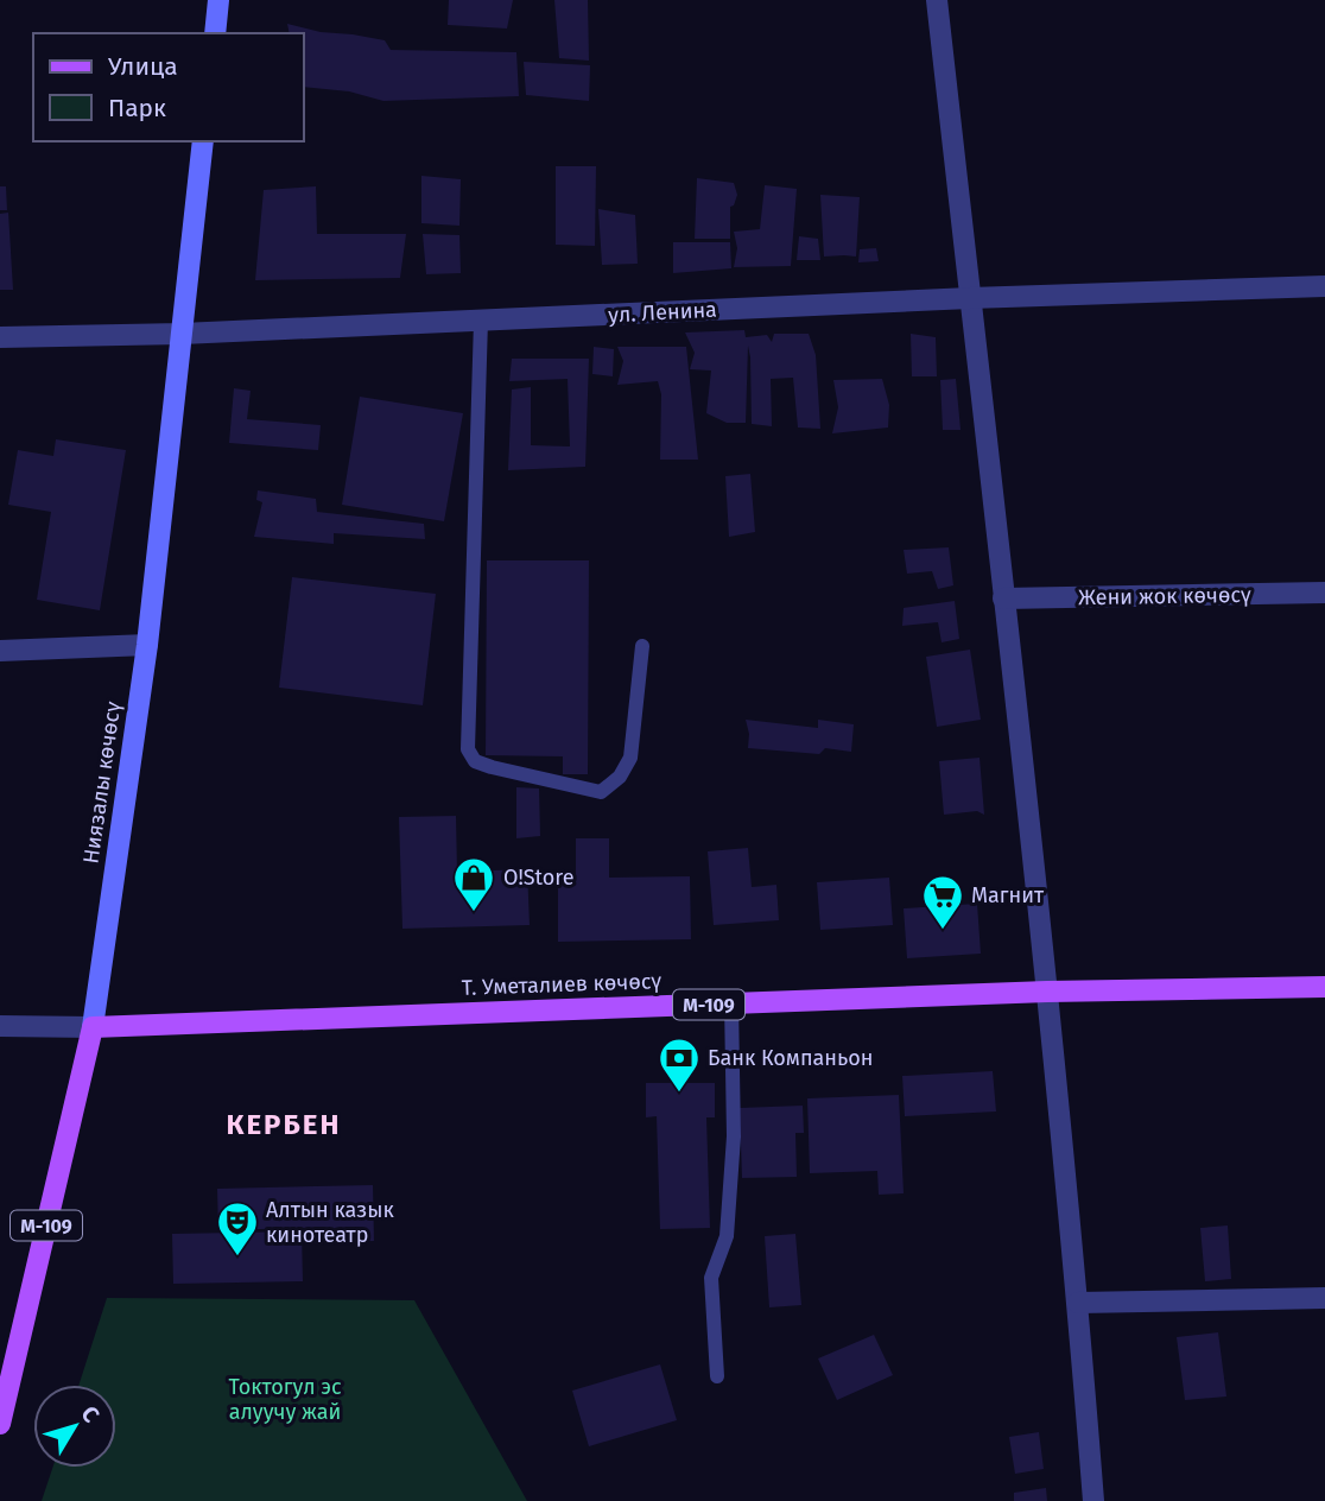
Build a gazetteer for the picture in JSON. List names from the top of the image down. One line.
{"streets":{"main road":["Ниязалы көчөсү","Т. Уметалиев көчөсү","М-109"],"street":["ул. Ленина","Жени жок көчөсү"]},"crossings":[["ул. Ленина","Ниязалы көчөсү"],["Ниязалы көчөсү","Т. Уметалиев көчөсү"]],"districts":["КЕРБЕН"],"parks":["Токтогул эс алуучу жай"],"places":{"shop":["O!Store"],"supermarket":["Магнит"],"bank":["Банк Компаньон"],"theatre":["Алтын казык кинотеатр"]},"legend":["Улица","Парк"],"north":"top right"}
